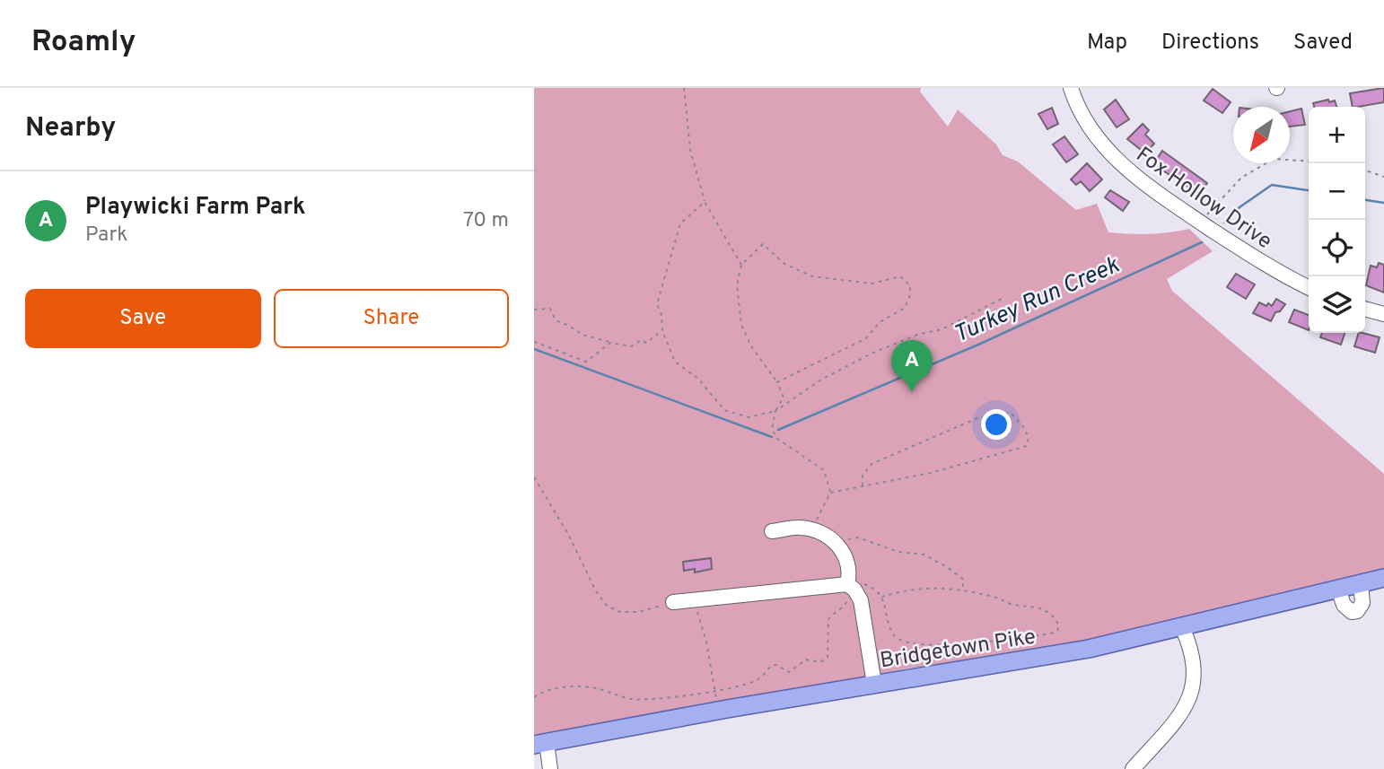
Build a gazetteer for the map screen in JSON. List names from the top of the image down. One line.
{"streets":{"main road":["Bridgetown Pike"],"street":["Fox Hollow Drive"]},"water":["Turkey Run Creek"],"north":"bottom left","page":{"header":"Roamly","nav":["Map","Directions","Saved"],"heading":"Nearby","map_buttons":["+","−"],"list":[{"mark":"A","name":"Playwicki Farm Park","note":"Park","value":"70 m"}],"buttons":["Save","Share"],"pins":"A"}}
